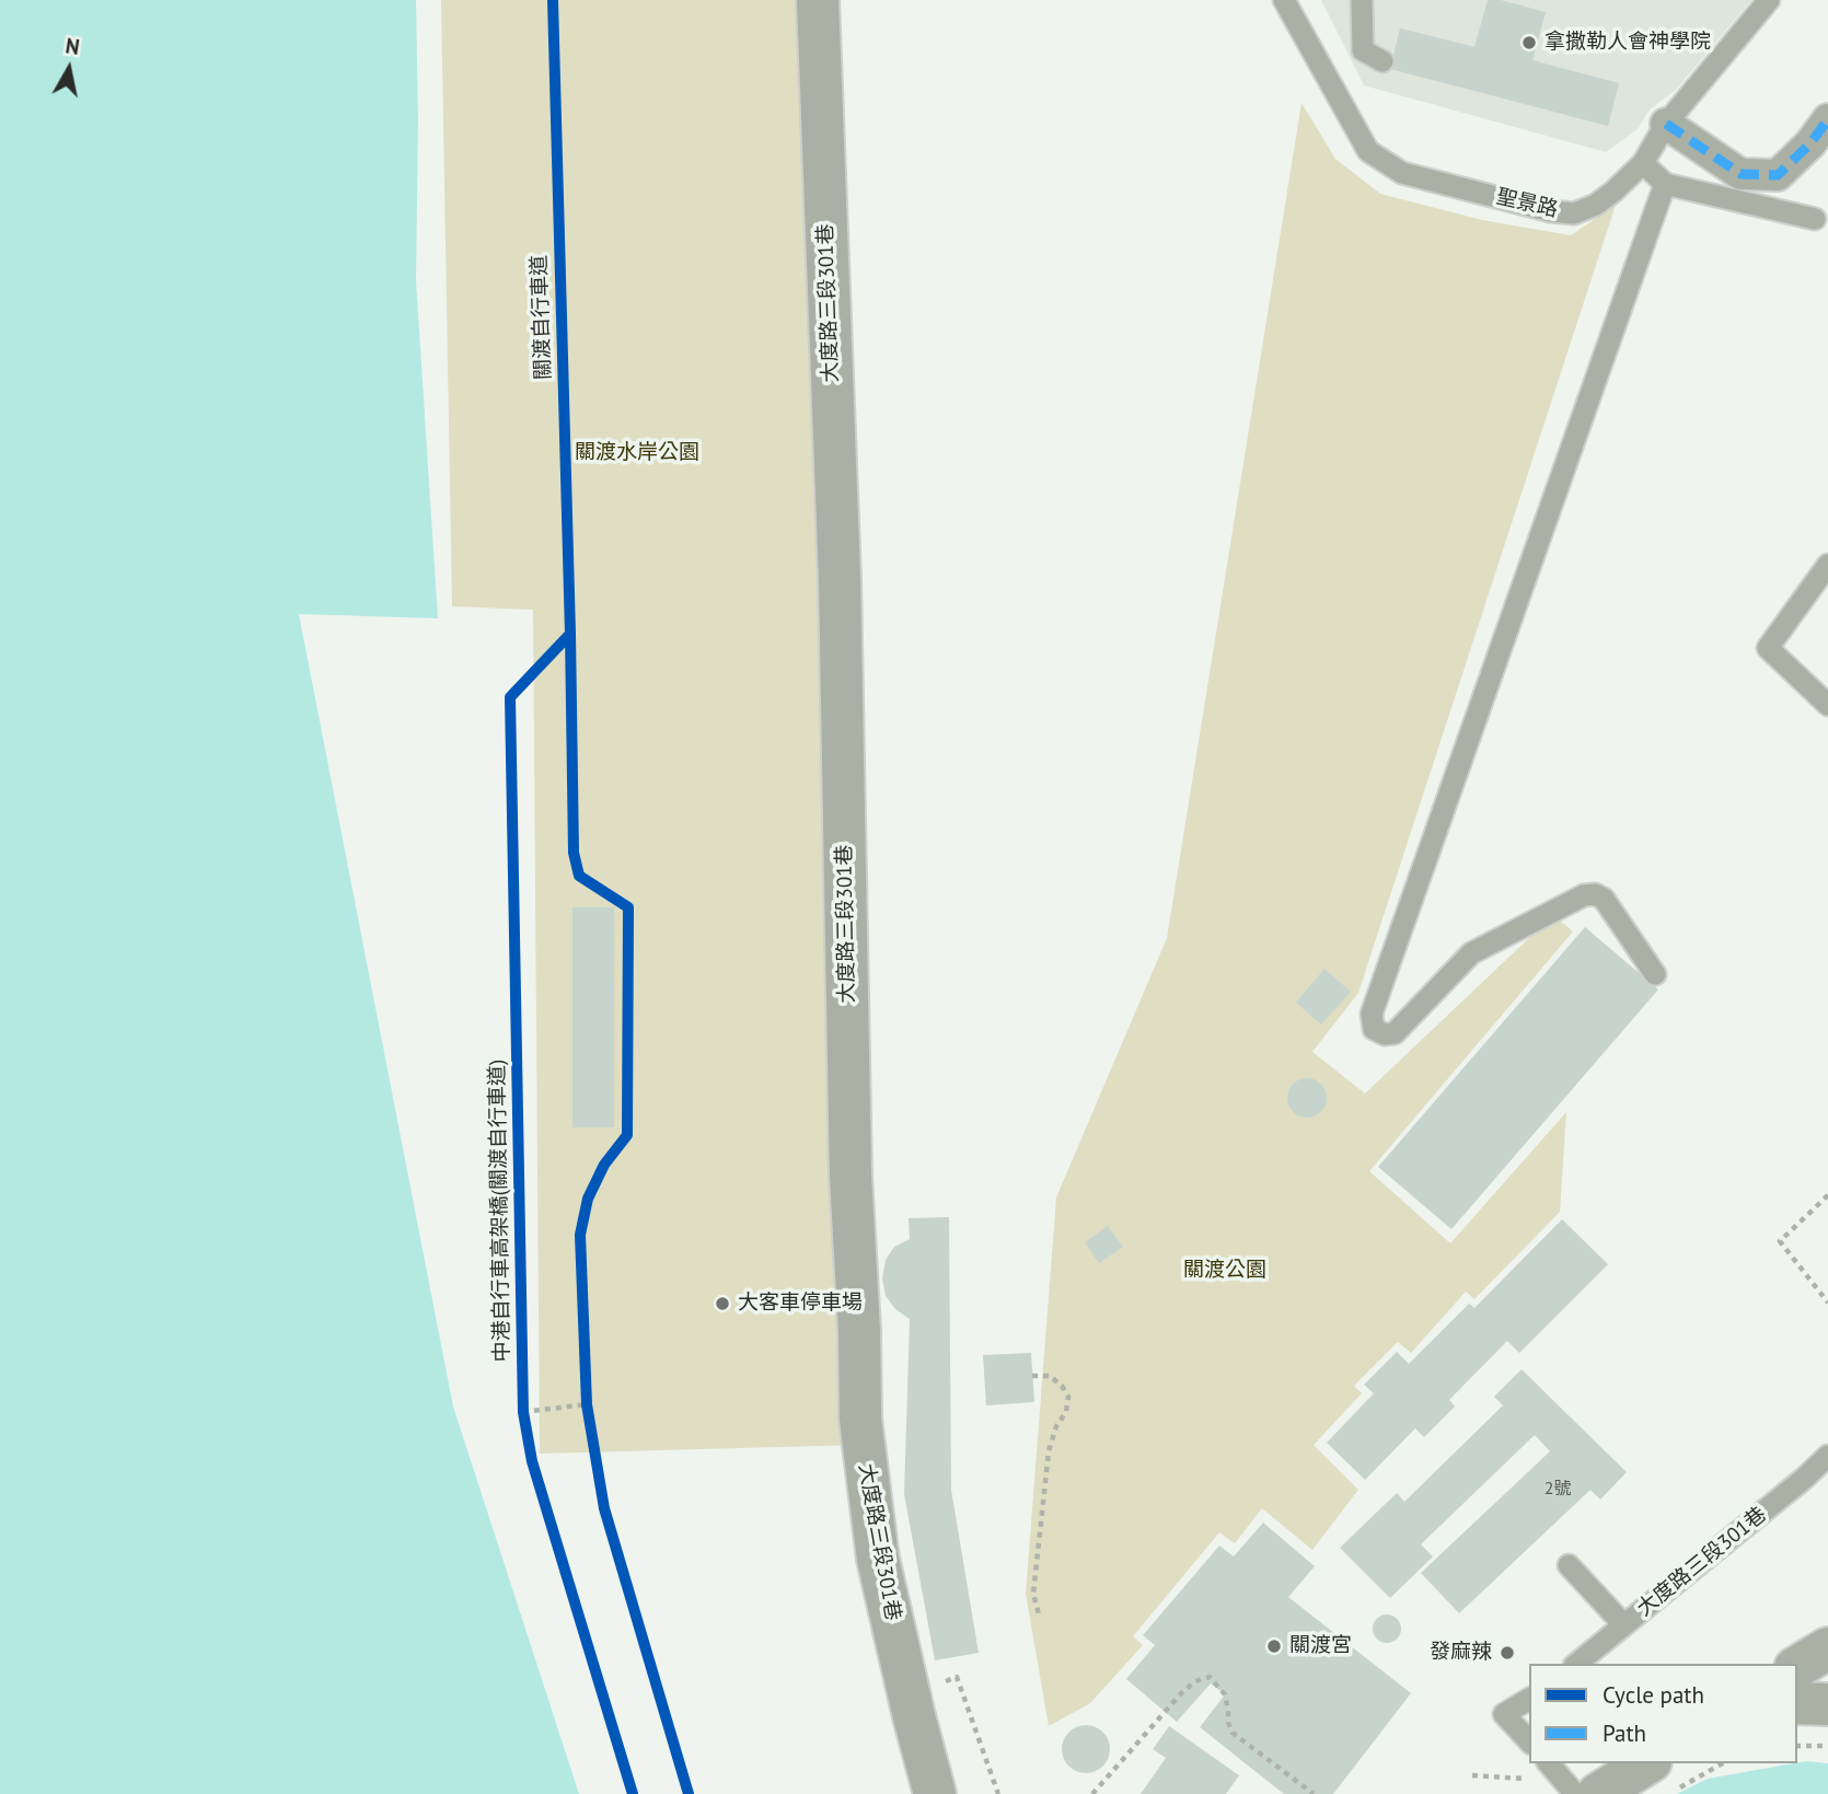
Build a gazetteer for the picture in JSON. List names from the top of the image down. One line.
{"streets":{"street":["大度路三段301巷"],"lane":["聖景路"],"cycle path":["關渡自行車道","中港自行車高架橋(關渡自行車道)"]},"parks":["關渡水岸公園","關渡公園"],"places":["拿撒勒人會神學院","大客車停車場","關渡宮","發麻辣"],"house_numbers":["2號"],"legend":["Cycle path","Path"],"north":"top"}
